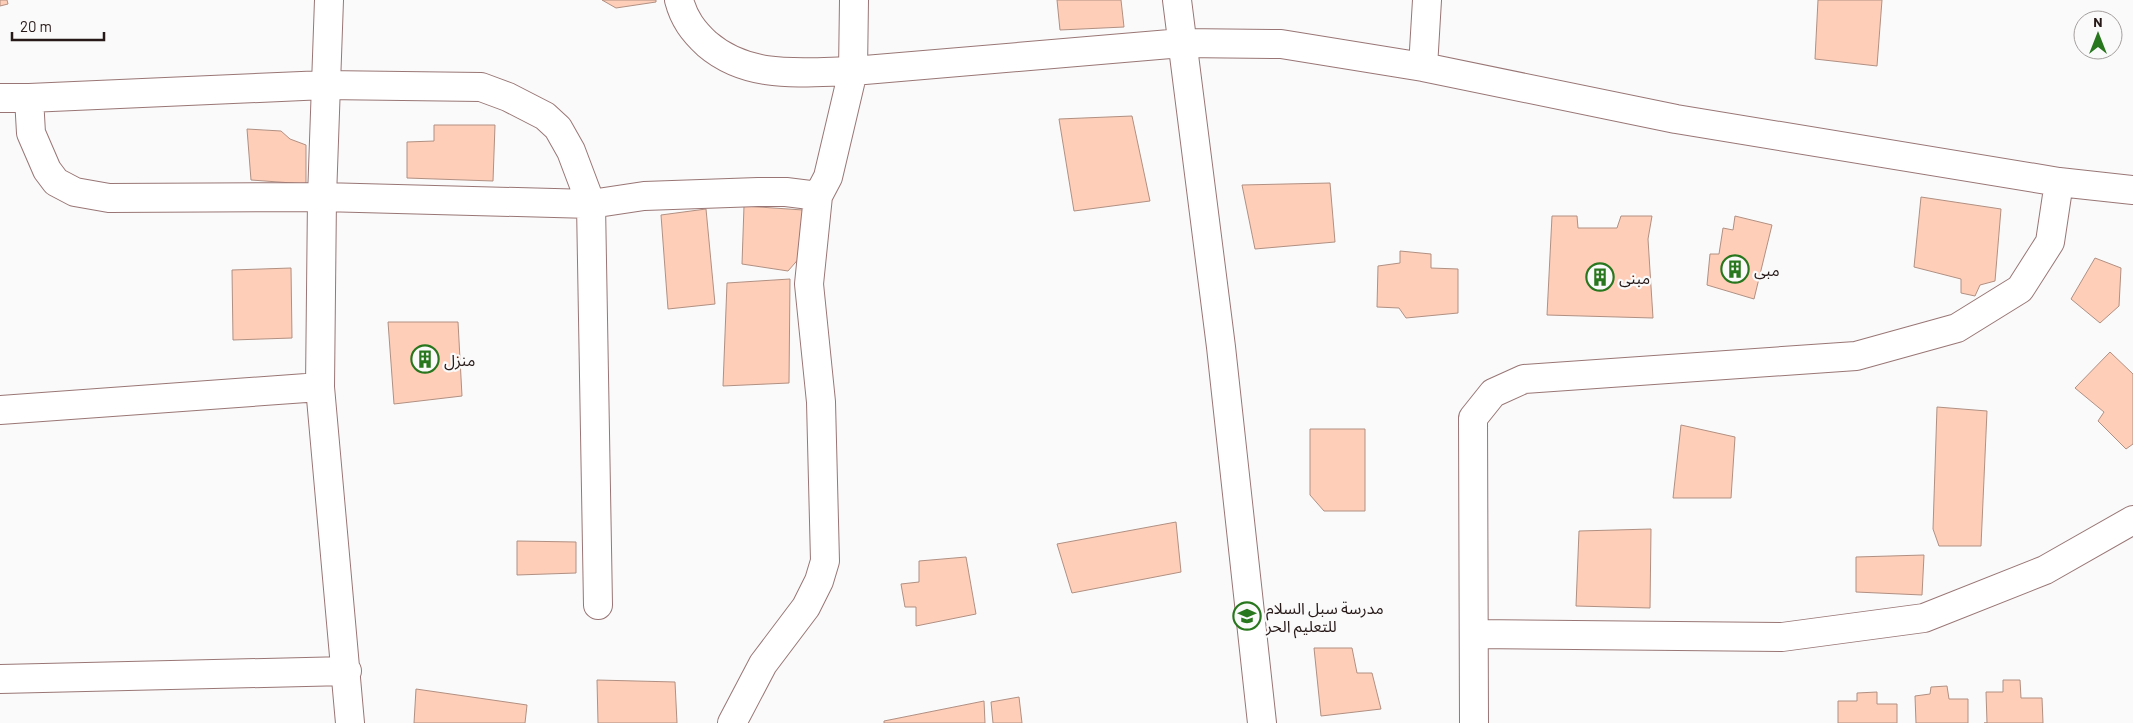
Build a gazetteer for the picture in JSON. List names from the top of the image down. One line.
{"places":{"building":["مبى","مبنى","منزل"],"school or university":["مدرسة سبل السلام للتعليم الحر"]},"scale_bar":"20 m","north":"top"}
